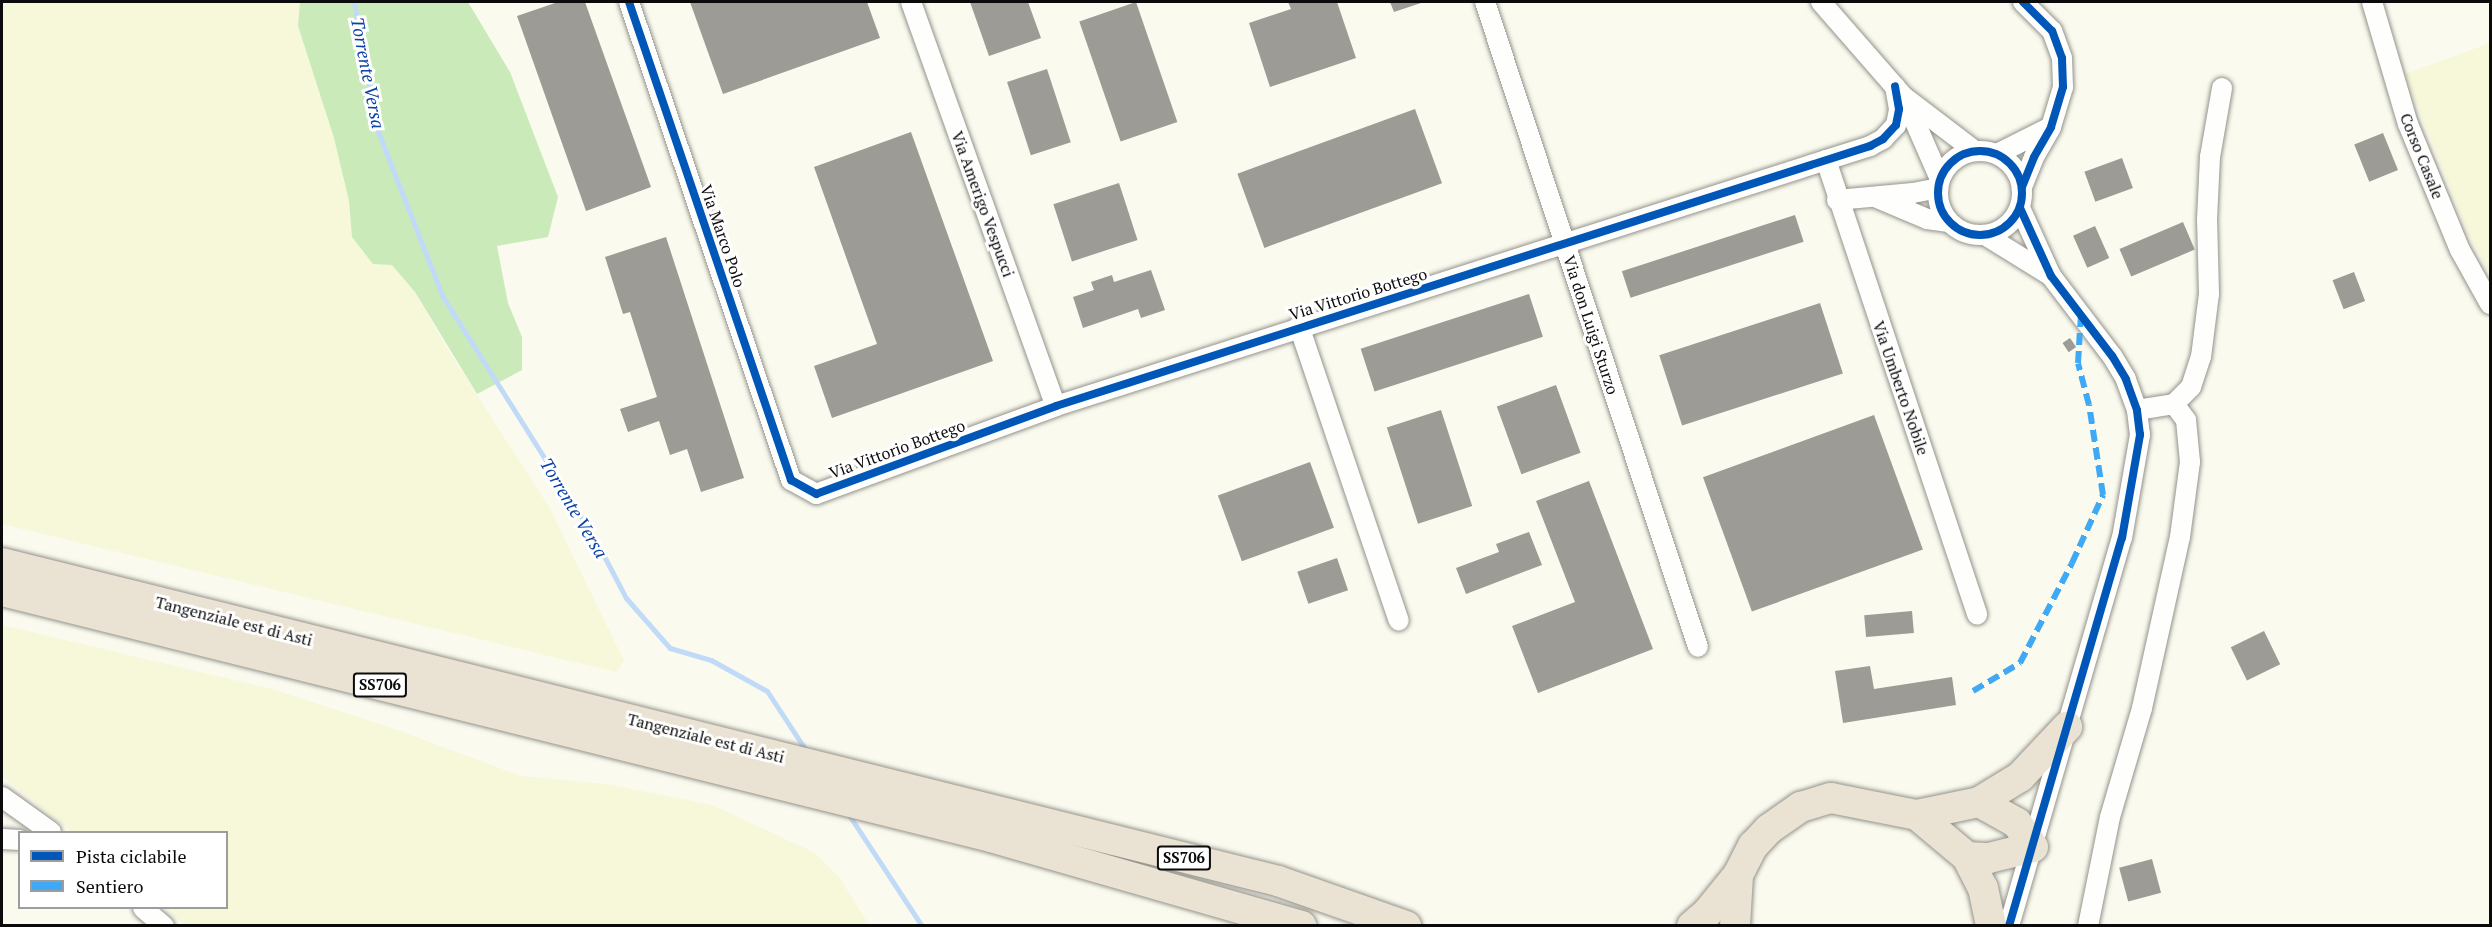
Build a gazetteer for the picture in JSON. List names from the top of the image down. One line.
{"streets":{"highway":["Tangenziale est di Asti","SS706"],"street":["Corso Casale","Via Amerigo Vespucci","Via Marco Polo","Via Vittorio Bottego","Via don Luigi Sturzo","Via Umberto Nobile"]},"crossings":[["Via Amerigo Vespucci","Via Vittorio Bottego"],["Via Marco Polo","Via Vittorio Bottego"],["Via Vittorio Bottego","Via don Luigi Sturzo"],["Via Vittorio Bottego","Via Umberto Nobile"]],"water":["Torrente Versa"],"legend":["Pista ciclabile","Sentiero"]}
